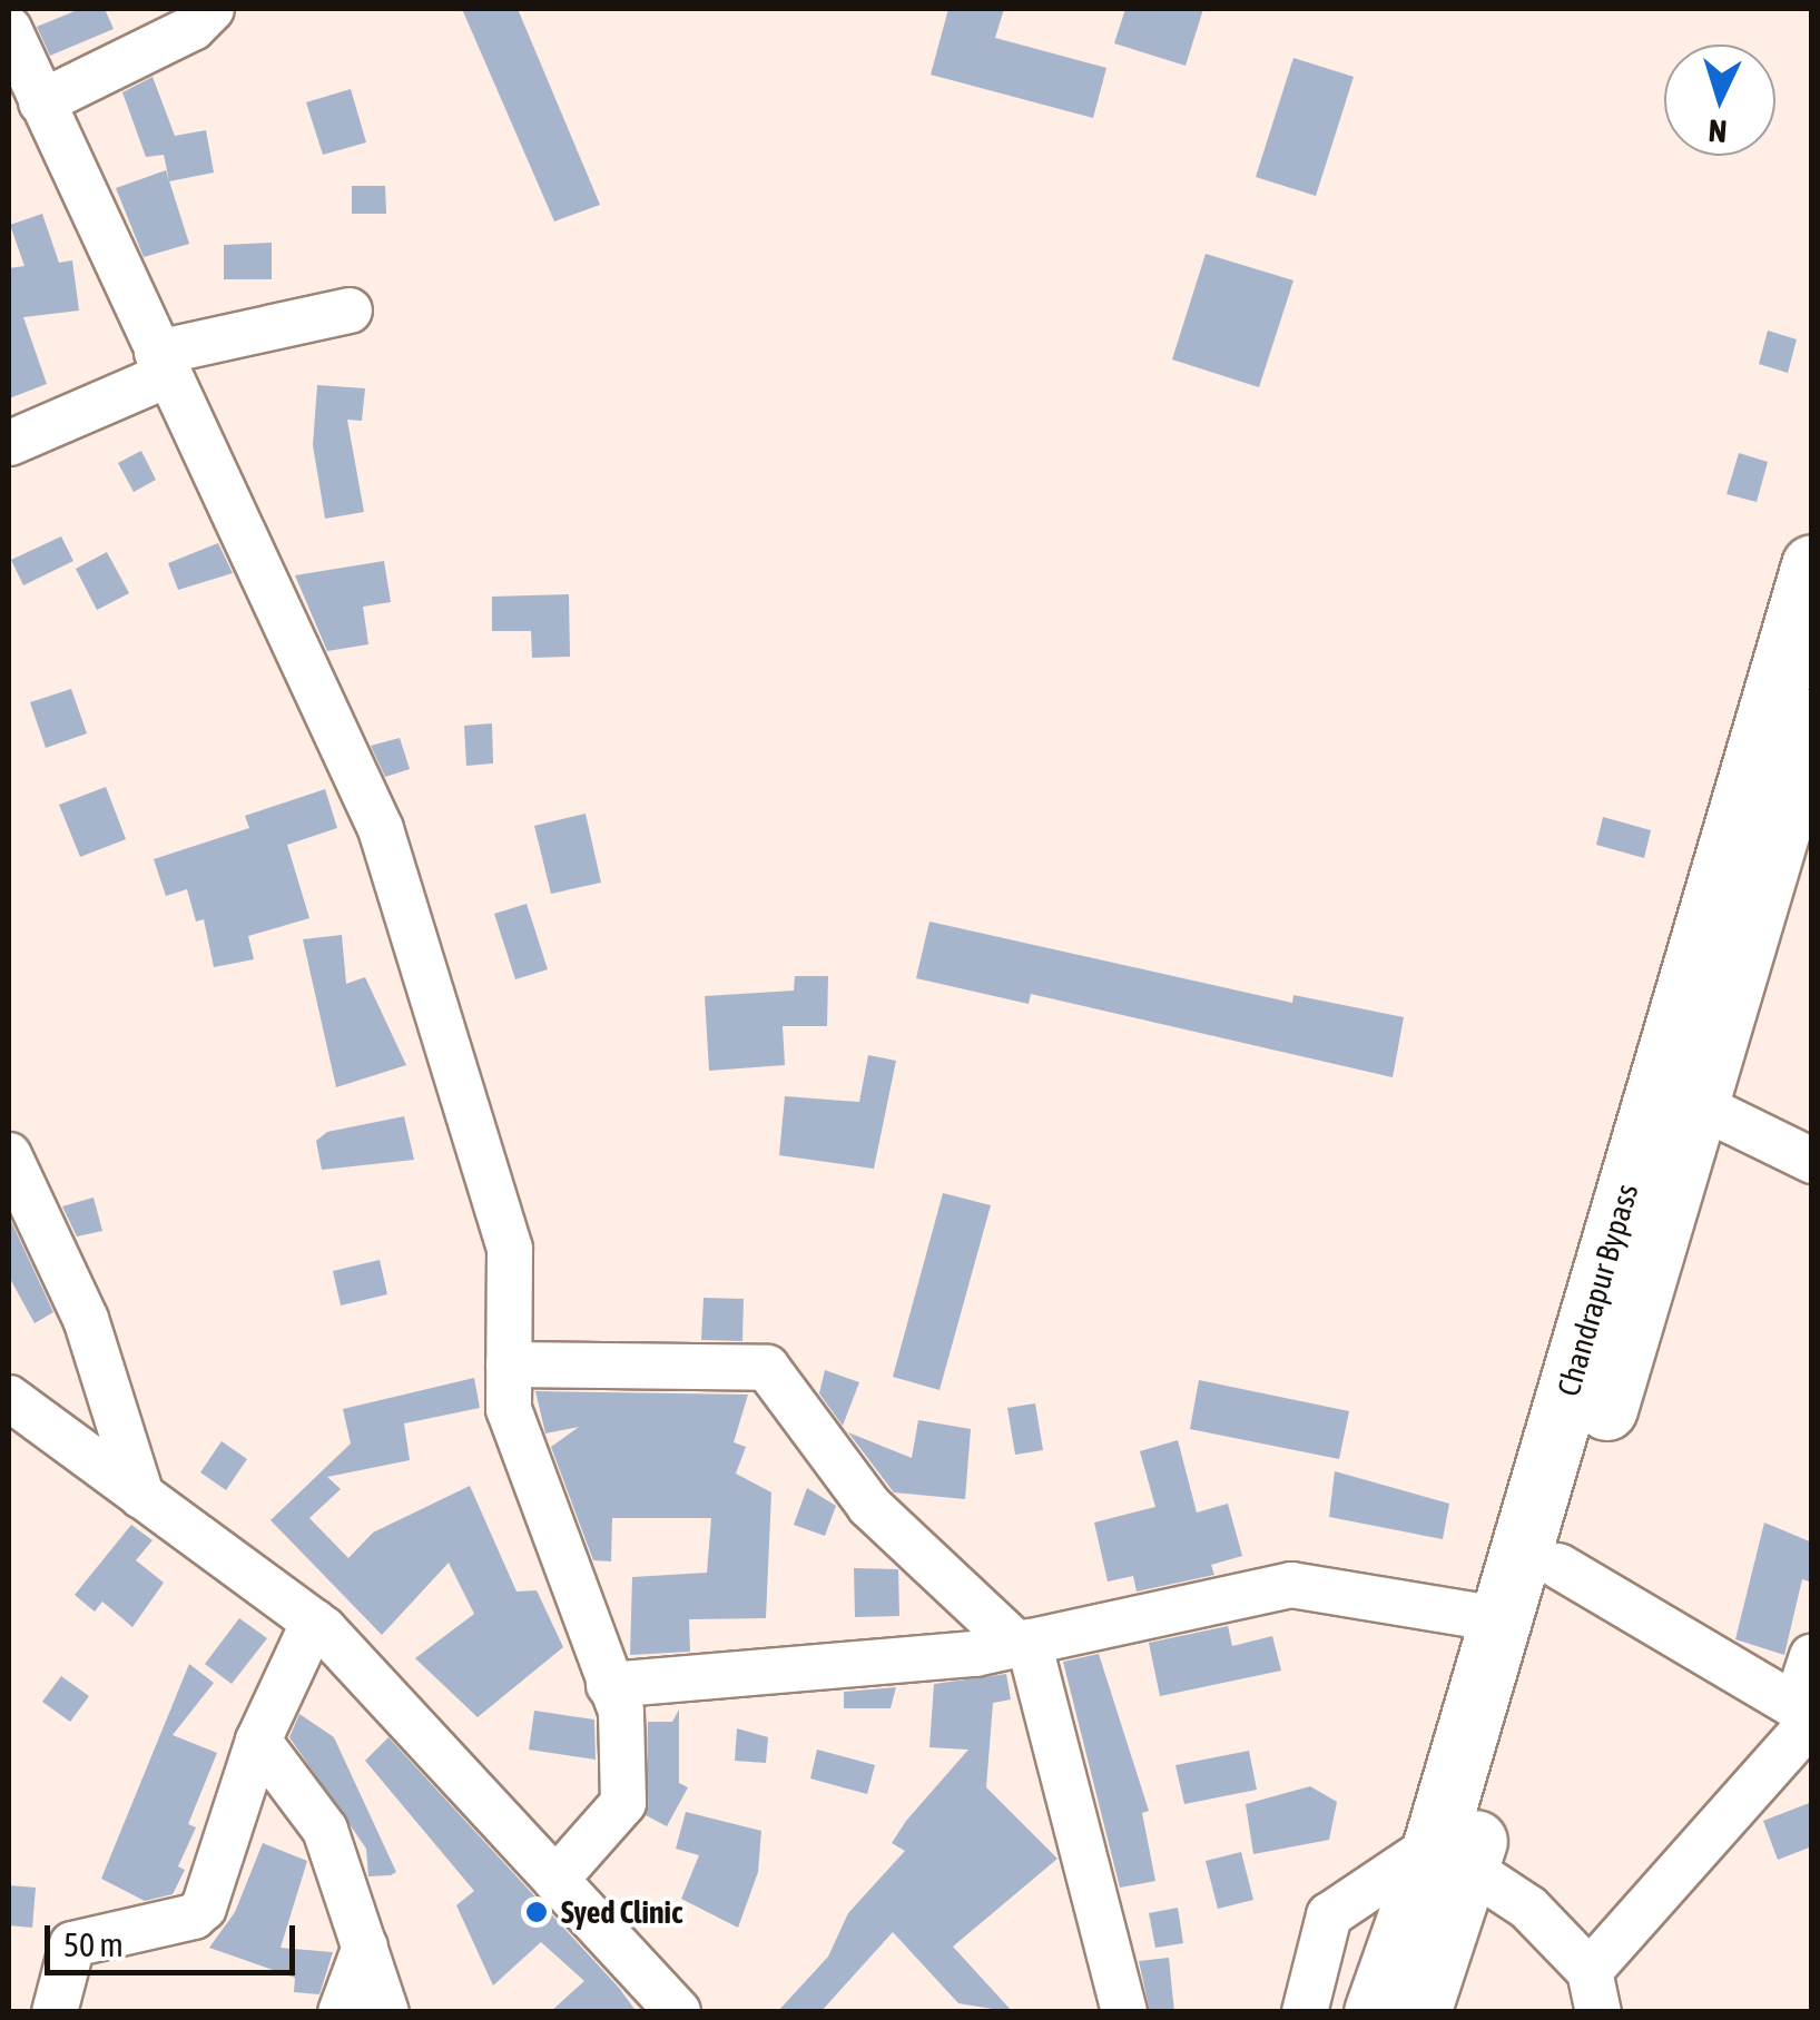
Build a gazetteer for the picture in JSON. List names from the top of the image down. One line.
{"streets":{"highway":["Chandrapur Bypass"]},"places":["Syed Clinic"],"scale_bar":"50 m","north":"bottom"}
